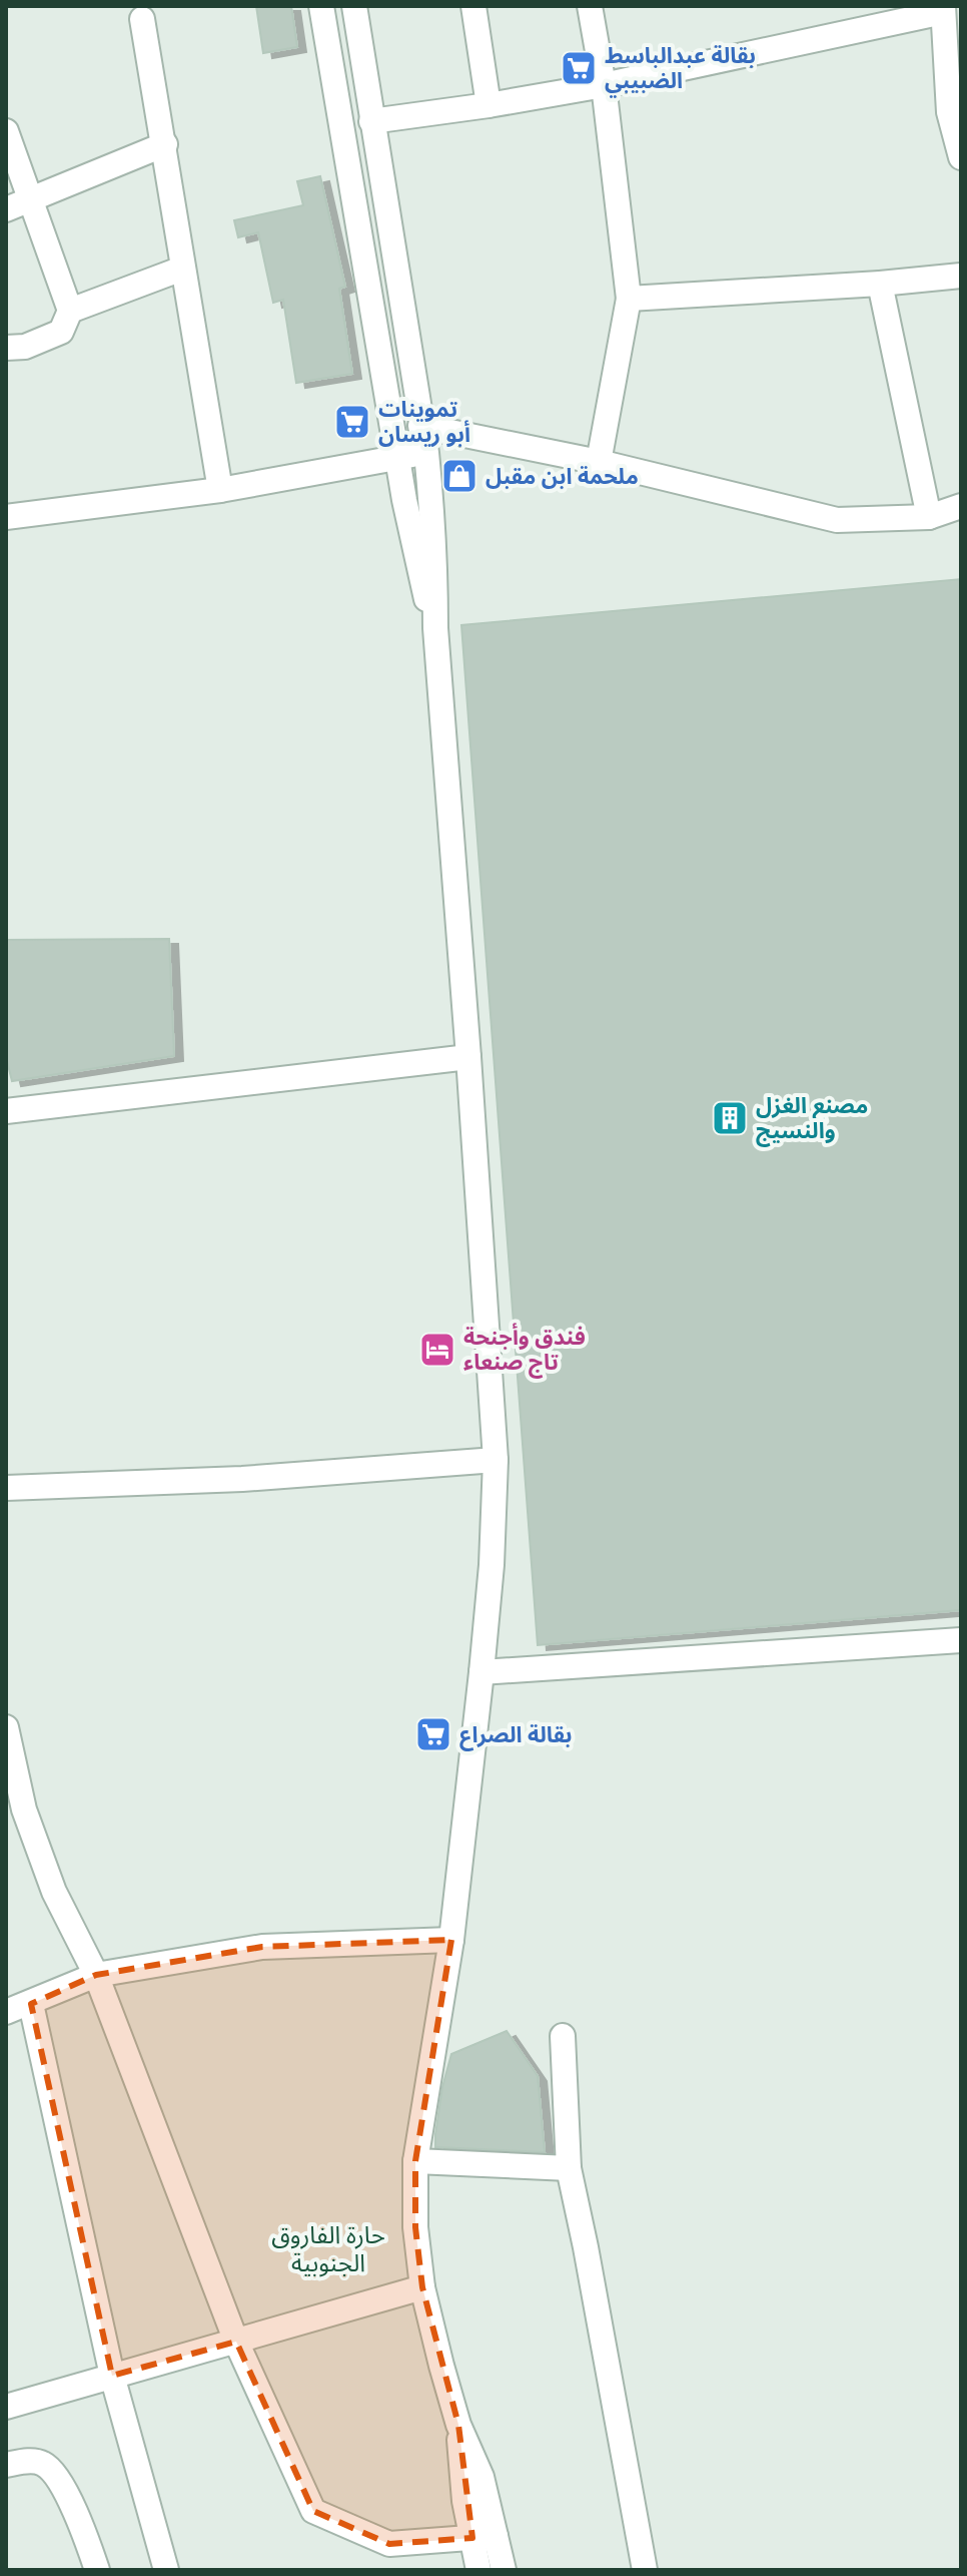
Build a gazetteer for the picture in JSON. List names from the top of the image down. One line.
{"districts":["حارة الفاروق الجنوبية"],"places":{"supermarket":["بقالة عبدالباسط الضبيبي","تموينات أبو ريسان","بقالة الصراع"],"shop":["ملحمة ابن مقبل"],"building":["مصنع الغزل والنسيج"],"hotel":["فندق وأجنحة تاج صنعاء"]}}
